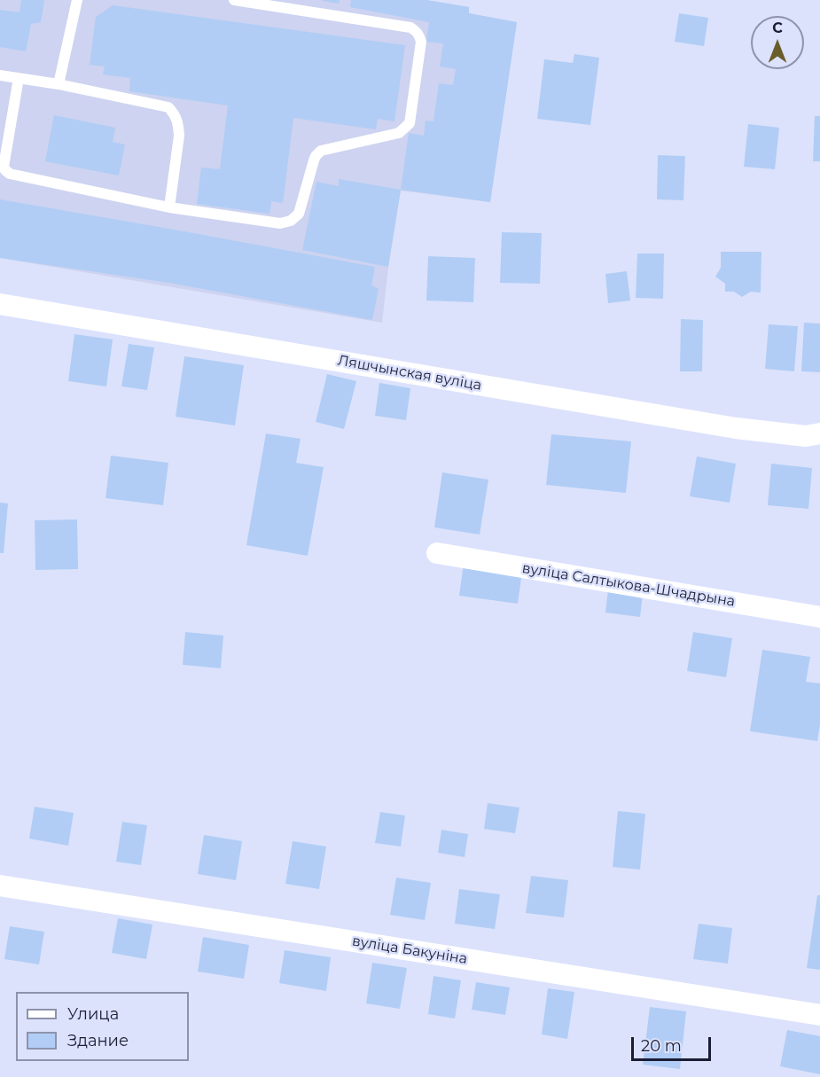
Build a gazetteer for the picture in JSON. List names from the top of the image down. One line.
{"streets":{"street":["Ляшчынская вуліца","вуліца Салтыкова-Шчадрына","вуліца Бакуніна"]},"legend":["Улица","Здание"],"scale_bar":"20 m","north":"top"}
